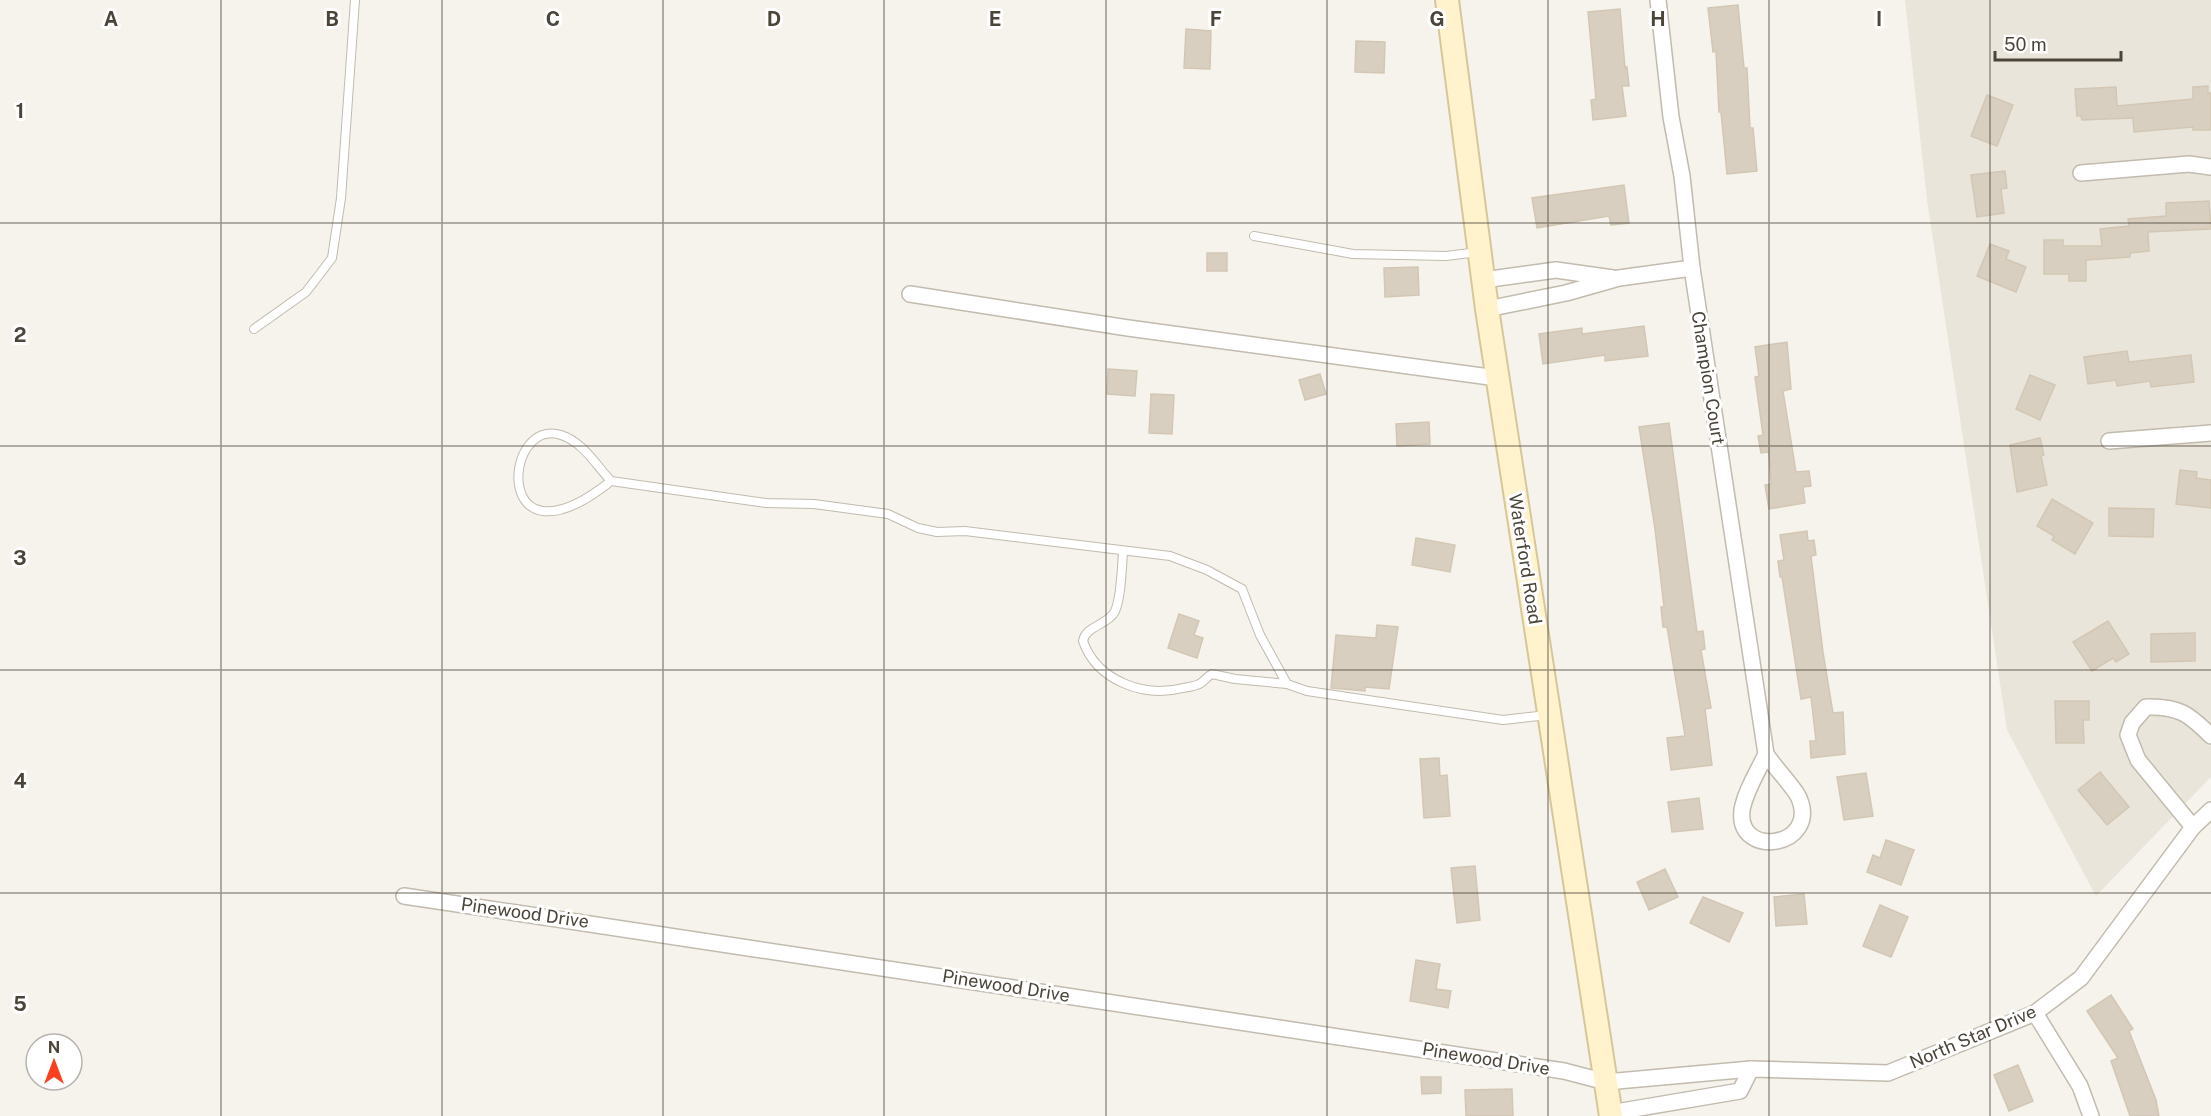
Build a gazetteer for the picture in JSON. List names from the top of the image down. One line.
{"streets":{"main road":["Waterford Road"],"street":["Champion Court","Pinewood Drive","North Star Drive"]},"crossings":[["Waterford Road","Pinewood Drive"],["Waterford Road","North Star Drive"],["Pinewood Drive","North Star Drive"]],"scale_bar":"50 m","north":"top","grid":{"columns":["A","B","C","D","E","F","G","H","I"],"rows":["1","2","3","4","5"]}}
